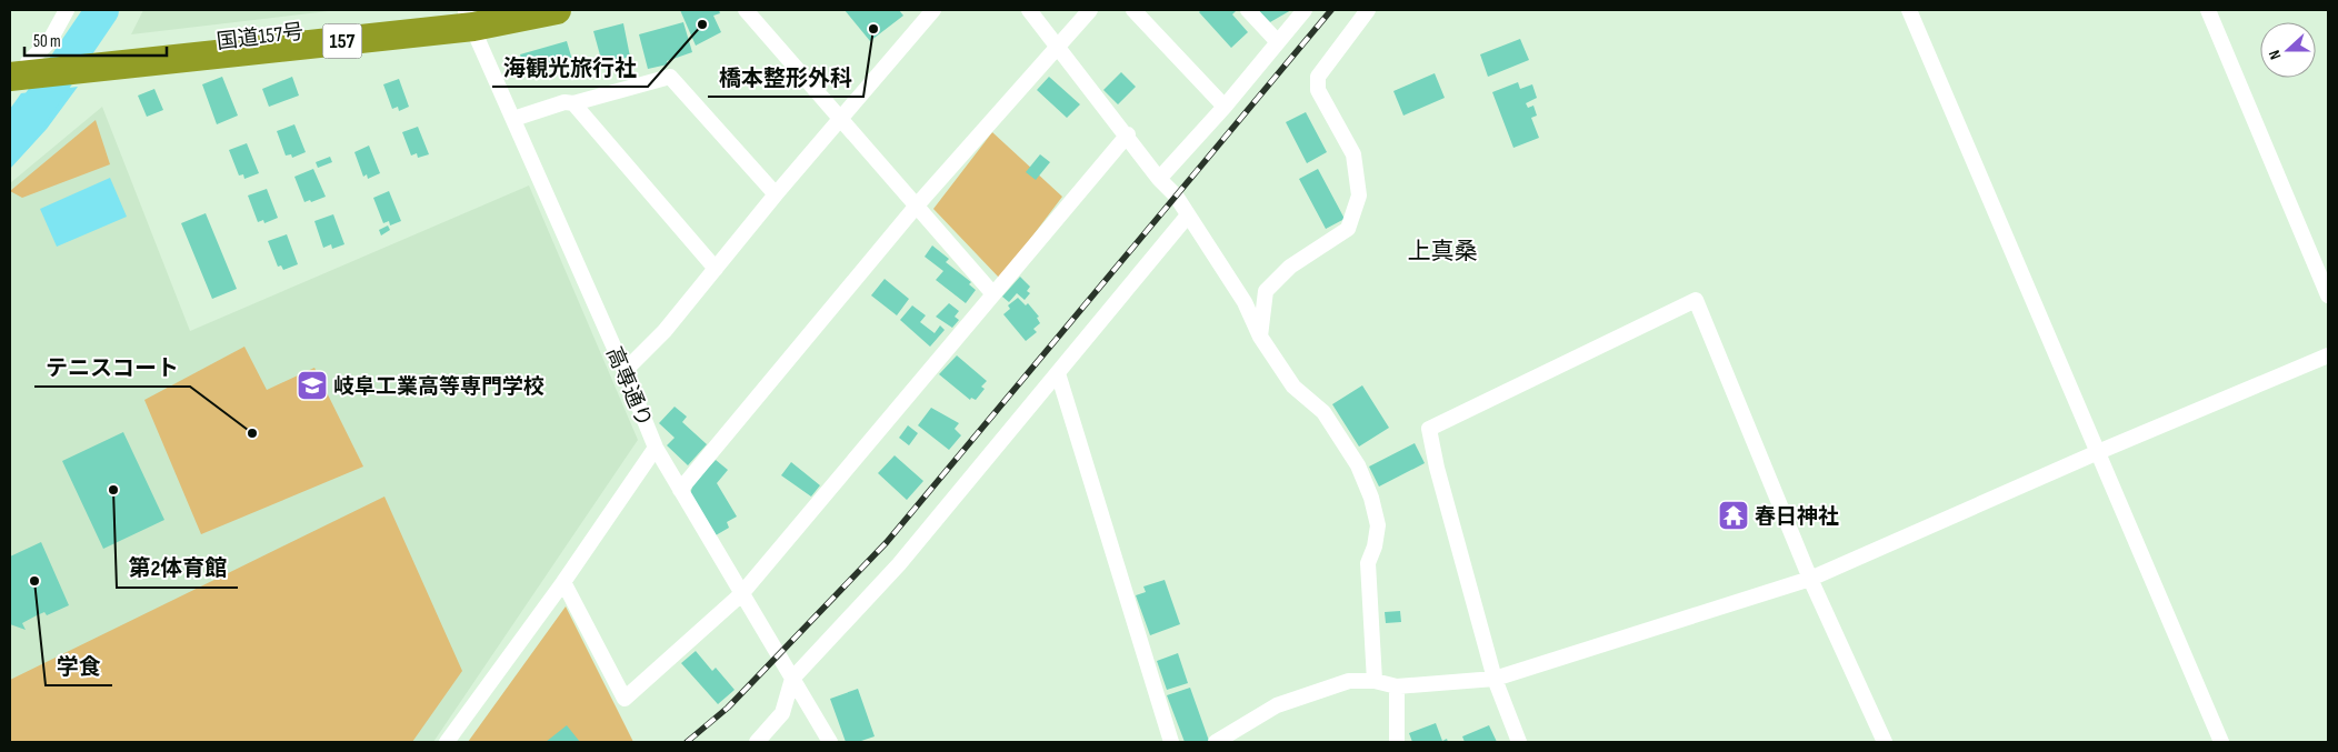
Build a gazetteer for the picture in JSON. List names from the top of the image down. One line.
{"streets":{"highway":["国道157号","157"],"street":["高専通り"]},"crossings":[["国道157号","高専通り"]],"districts":["上真桑"],"places":{"other":["海観光旅行社","橋本整形外科","テニスコート","第2体育館","学食"],"school or university":["岐阜工業高等専門学校"],"temple":["春日神社"]},"scale_bar":"50 m","north":"left"}
